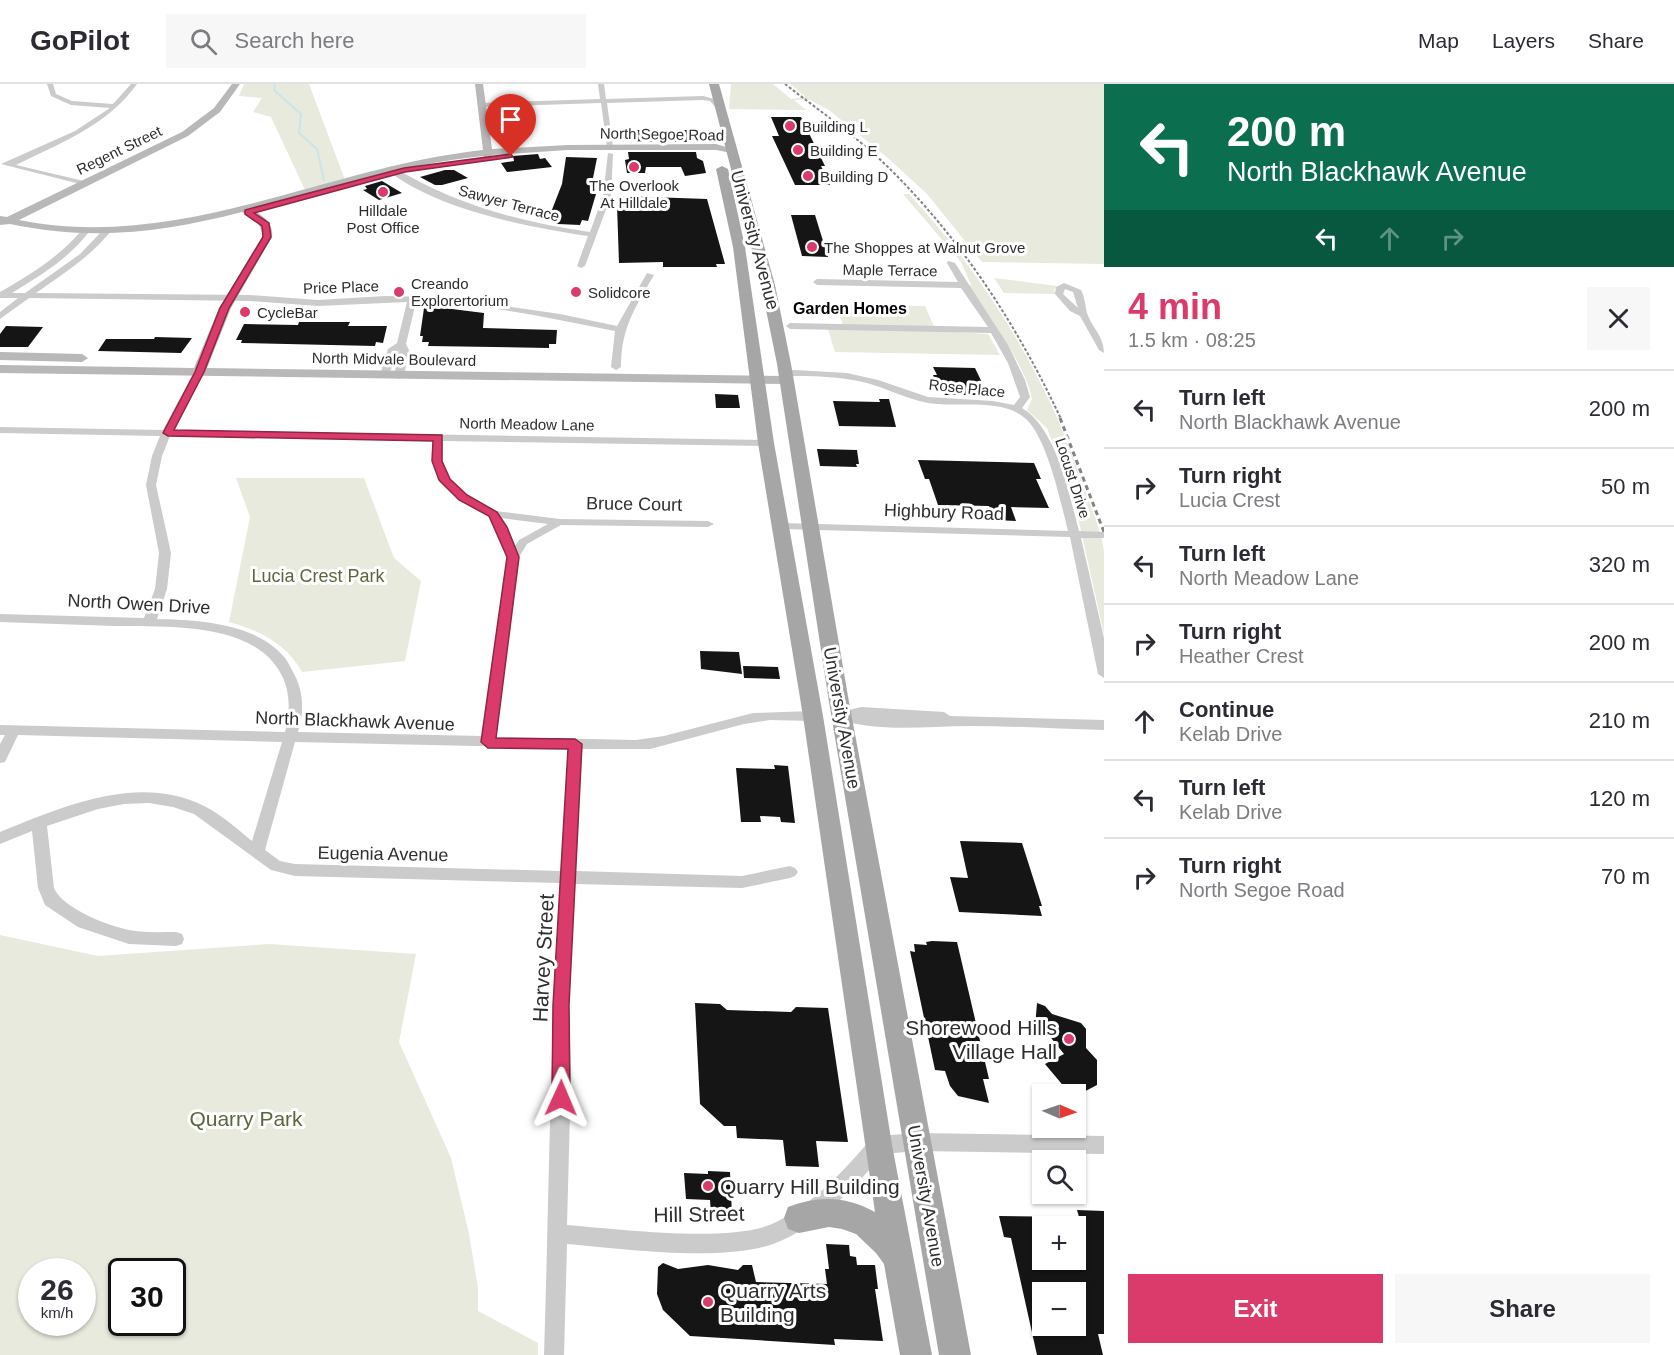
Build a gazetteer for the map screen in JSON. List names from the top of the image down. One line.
{"streets":{"main road":["University Avenue"],"street":["North Segoe Road","Regent Street","Sawyer Terrace","Maple Terrace","Price Place","North Midvale Boulevard","Rose Place","North Meadow Lane","Locust Drive","Bruce Court","Highbury Road","North Owen Drive","North Blackhawk Avenue","Eugenia Avenue","Harvey Street","Hill Street"]},"crossings":[["North Segoe Road","Regent Street"],["North Segoe Road","Sawyer Terrace"],["North Segoe Road","University Avenue"],["University Avenue","North Midvale Boulevard"],["University Avenue","Rose Place"],["University Avenue","North Meadow Lane"],["University Avenue","Highbury Road"],["University Avenue","North Blackhawk Avenue"],["University Avenue","Hill Street"],["North Midvale Boulevard","Rose Place"],["Rose Place","Locust Drive"],["Locust Drive","Highbury Road"],["North Owen Drive","North Blackhawk Avenue"],["North Owen Drive","Eugenia Avenue"],["North Blackhawk Avenue","Harvey Street"],["Eugenia Avenue","Harvey Street"],["Harvey Street","Hill Street"]],"districts":["Garden Homes"],"parks":["Lucia Crest Park","Quarry Park"],"places":["Building L","Building E","The Overlook At Hilldale","Building D","Hilldale Post Office","The Shoppes at Walnut Grove","Creando Explorertorium","Solidcore","CycleBar","Shorewood Hills Village Hall","Quarry Hill Building","Quarry Arts Building"],"north":"right","page":{"header":"GoPilot","search":"Search here","nav":["Map","Layers","Share"],"turn":["200 m","North Blackhawk Avenue"],"heading":["4 min","1.5 km · 08:25"],"list":[{"name":"Turn left","note":"North Blackhawk Avenue","value":"200 m"},{"name":"Turn right","note":"Lucia Crest","value":"50 m"},{"name":"Turn left","note":"North Meadow Lane","value":"320 m"},{"name":"Turn right","note":"Heather Crest","value":"200 m"},{"name":"Continue","note":"Kelab Drive","value":"210 m"},{"name":"Turn left","note":"Kelab Drive","value":"120 m"},{"name":"Turn right","note":"North Segoe Road","value":"70 m"}],"map_buttons":["+","−"],"speed":"26 km/h","limit":"30","buttons":["Exit","Share"]}}
